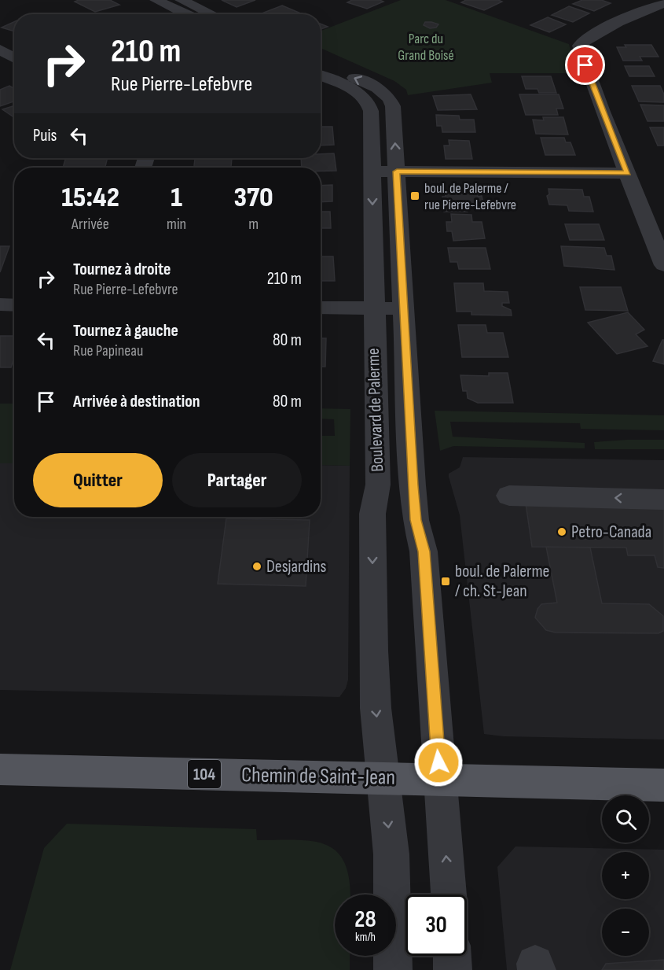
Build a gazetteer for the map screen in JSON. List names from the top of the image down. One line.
{"streets":{"main road":["104","Chemin de Saint-Jean"],"street":["Boulevard de Palerme"]},"crossings":[["Boulevard de Palerme","Chemin de Saint-Jean"]],"parks":["Parc du Grand Boisé"],"places":{"transit":["boul. de Palerme / rue Pierre-Lefebvre","boul. de Palerme / ch. St-Jean"],"other":["Petro-Canada","Desjardins"]},"page":{"turn":["210 m","Rue Pierre-Lefebvre"],"then":"Puis","eta":["15:42","Arrivée","1","min","370","m"],"list":[{"name":"Tournez à droite","note":"Rue Pierre-Lefebvre","value":"210 m"},{"name":"Tournez à gauche","note":"Rue Papineau","value":"80 m"},{"name":"Arrivée à destination","value":"80 m"}],"buttons":["Quitter","Partager"],"map_buttons":["+","−"],"speed":"28 km/h","limit":"30"}}
